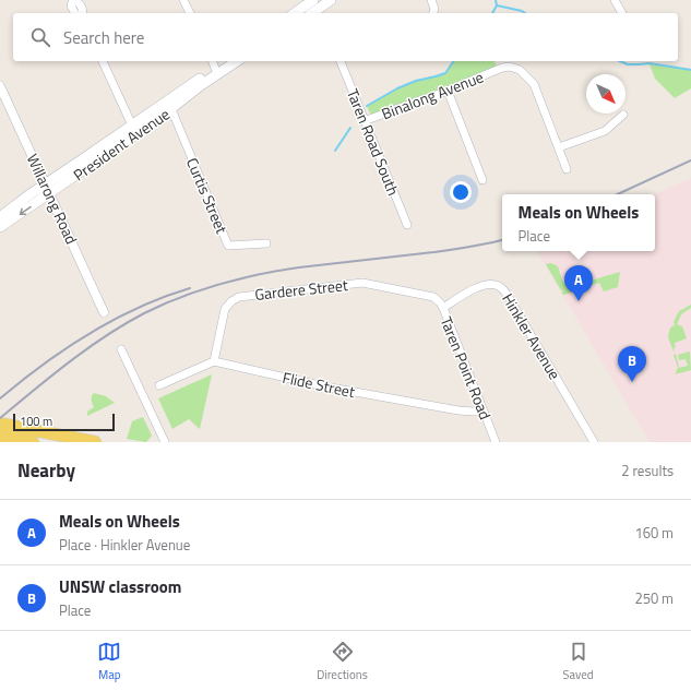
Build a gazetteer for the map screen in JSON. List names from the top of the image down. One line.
{"streets":{"main road":["President Avenue"],"street":["Binalong Avenue","Taren Road South","Curtis Street","Willarong Road","Gardere Street","Hinkler Avenue","Taren Point Road","Flide Street"]},"crossings":[["Binalong Avenue","Taren Road South"],["President Avenue","Curtis Street"],["President Avenue","Willarong Road"],["Gardere Street","Taren Point Road"],["Gardere Street","Flide Street"],["Hinkler Avenue","Taren Point Road"],["Taren Point Road","Flide Street"]],"scale_bar":"100 m","north":"bottom right","page":{"search":"Search here","popup":["Meals on Wheels","Place"],"pins":["A","B"],"scale":"100 m","heading":["Nearby","2 results"],"list":[{"mark":"A","name":"Meals on Wheels","note":"Place · Hinkler Avenue","value":"160 m"},{"mark":"B","name":"UNSW classroom","note":"Place","value":"250 m"}],"nav":["Map","Directions","Saved"]}}
